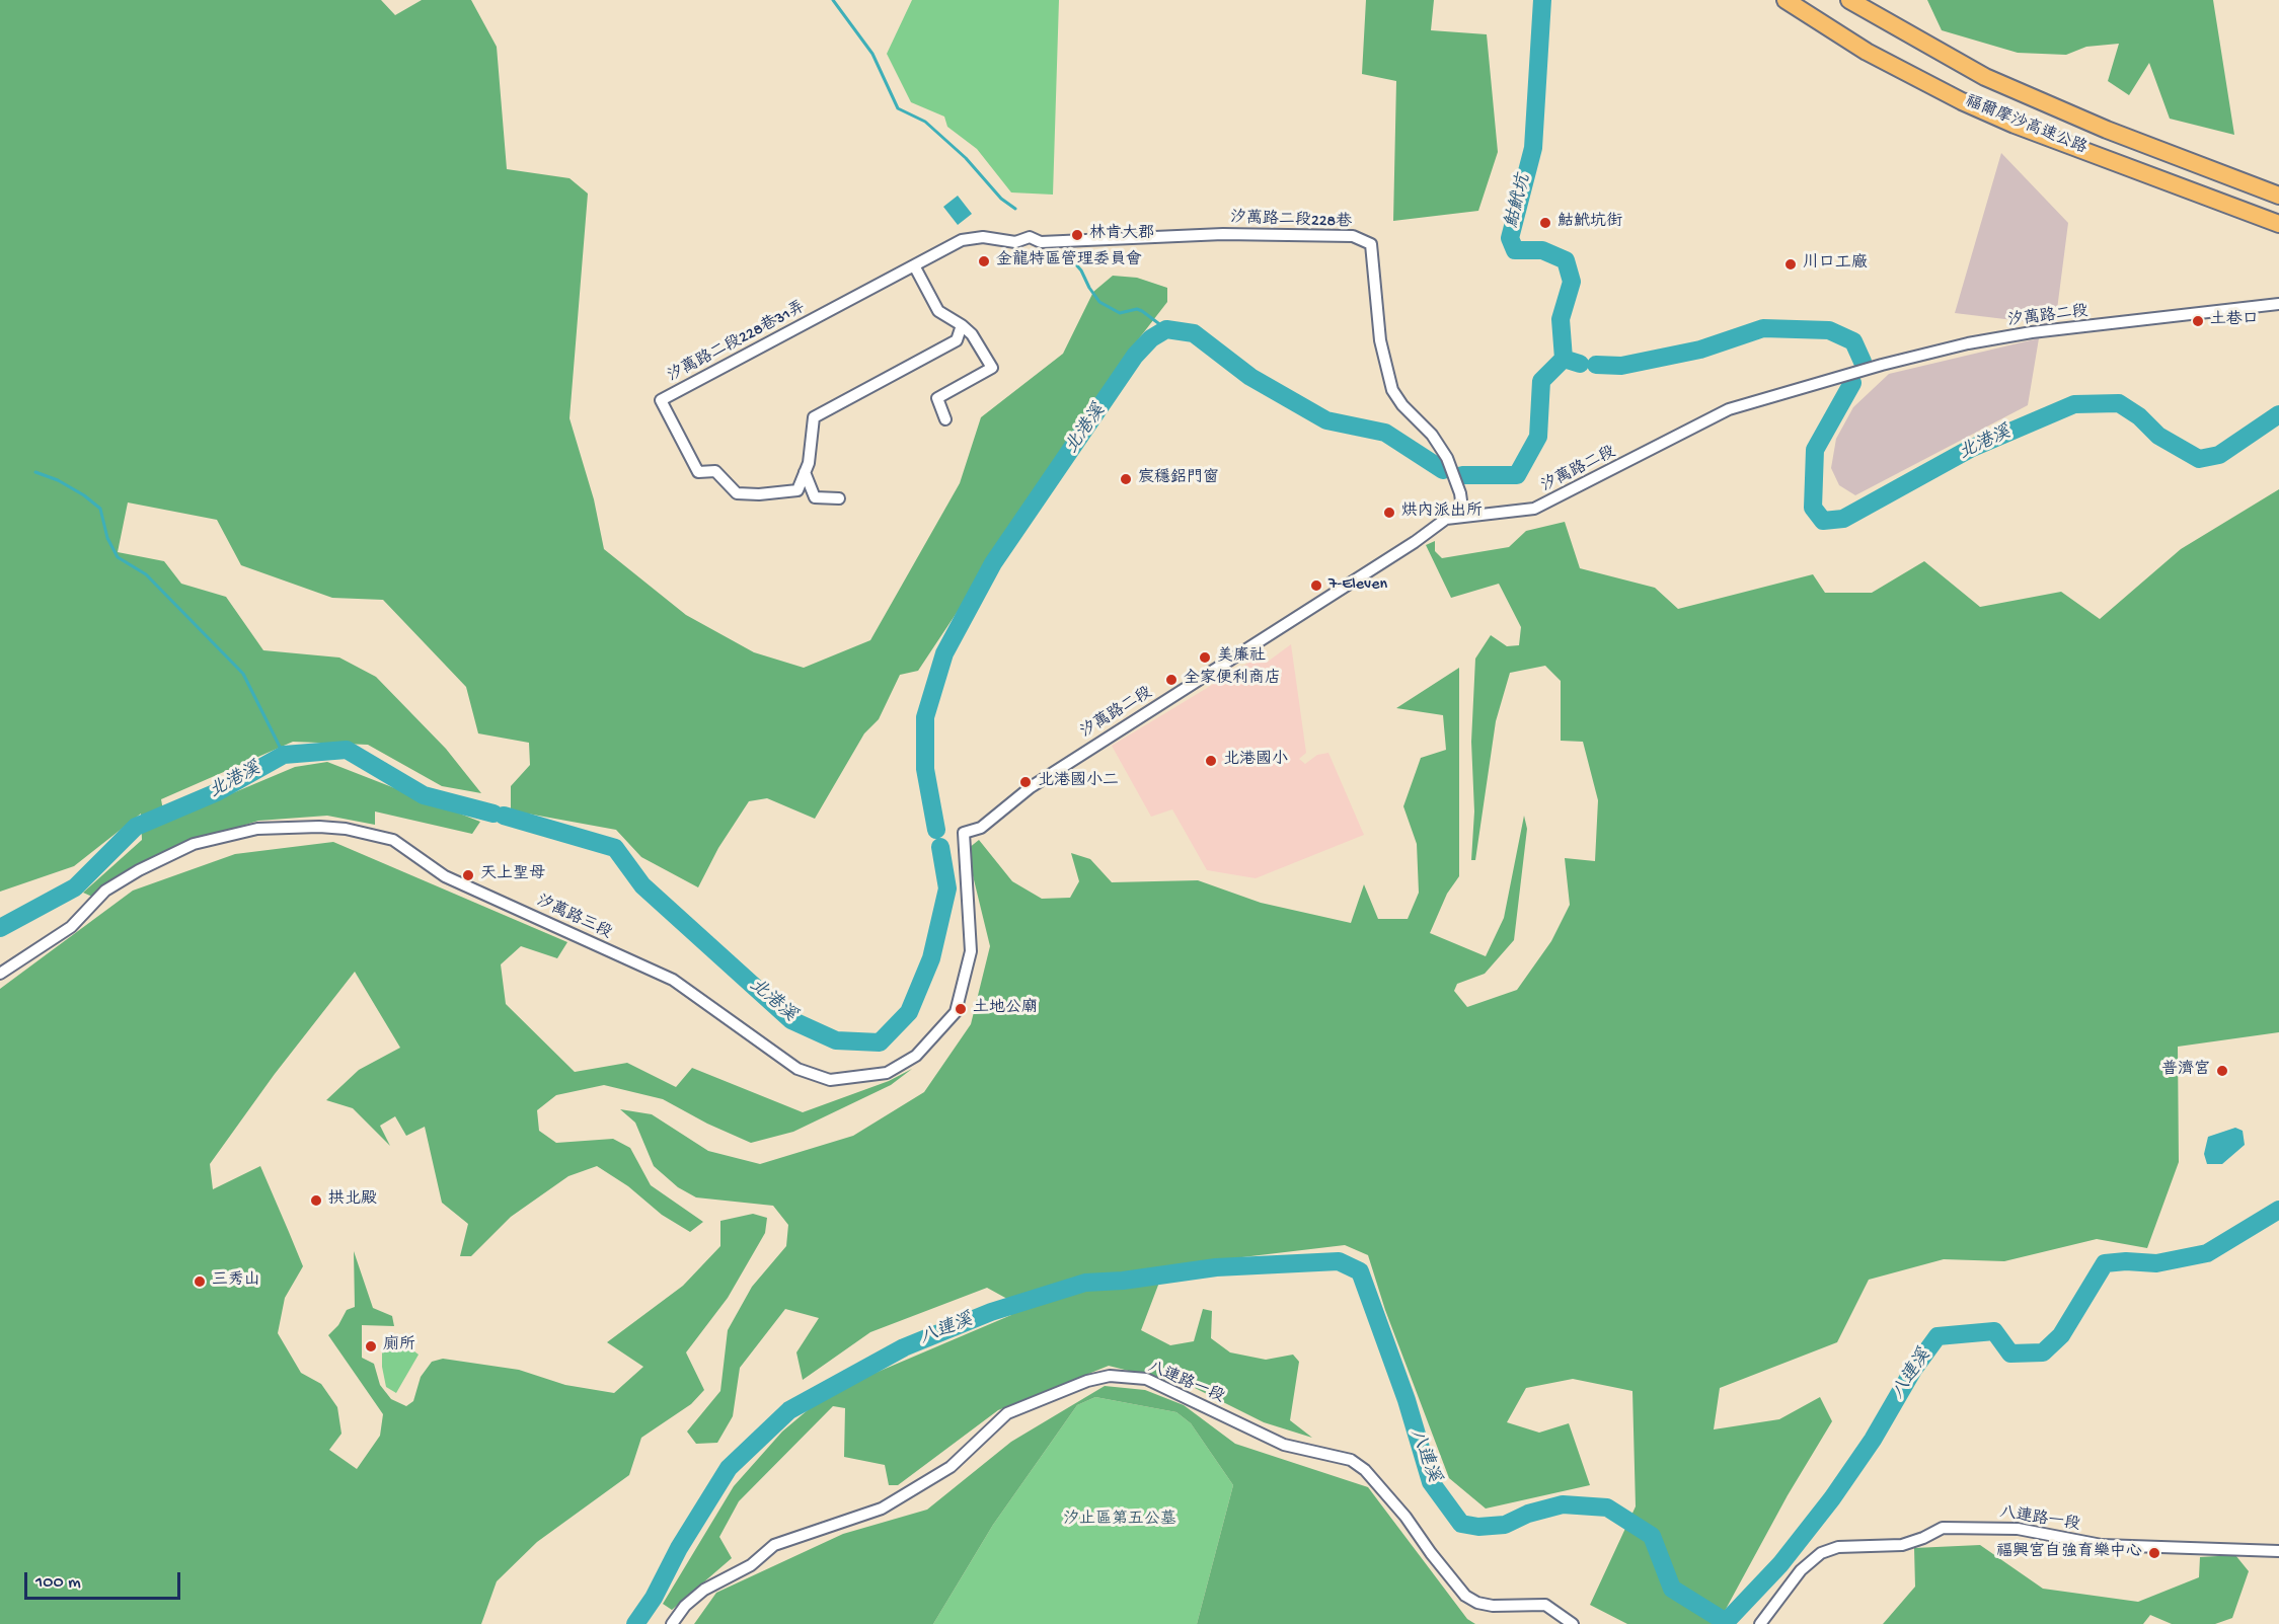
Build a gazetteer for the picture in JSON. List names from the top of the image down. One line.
{"streets":{"highway":["福爾摩沙高速公路"],"street":["汐萬路二段228巷","汐萬路二段","汐萬路二段228巷31弄","汐萬路三段","八連路一段"]},"crossings":[["汐萬路二段228巷","汐萬路二段"],["汐萬路二段228巷","汐萬路二段228巷31弄"],["汐萬路二段","汐萬路三段"]],"water":["鮕鮘坑","北港溪","八連溪"],"parks":["汐止區第五公墓"],"places":["鮕鮘坑街","林肯大郡","金龍特區管理委員會","川口工廠","土巷口","宸穩鋁門窗","烘內派出所","7-Eleven","美廉社","全家便利商店","北港國小","北港國小二","天上聖母","土地公廟","普濟宮","拱北殿","三秀山","廁所","福興宮自強育樂中心"],"scale_bar":"100 m"}
